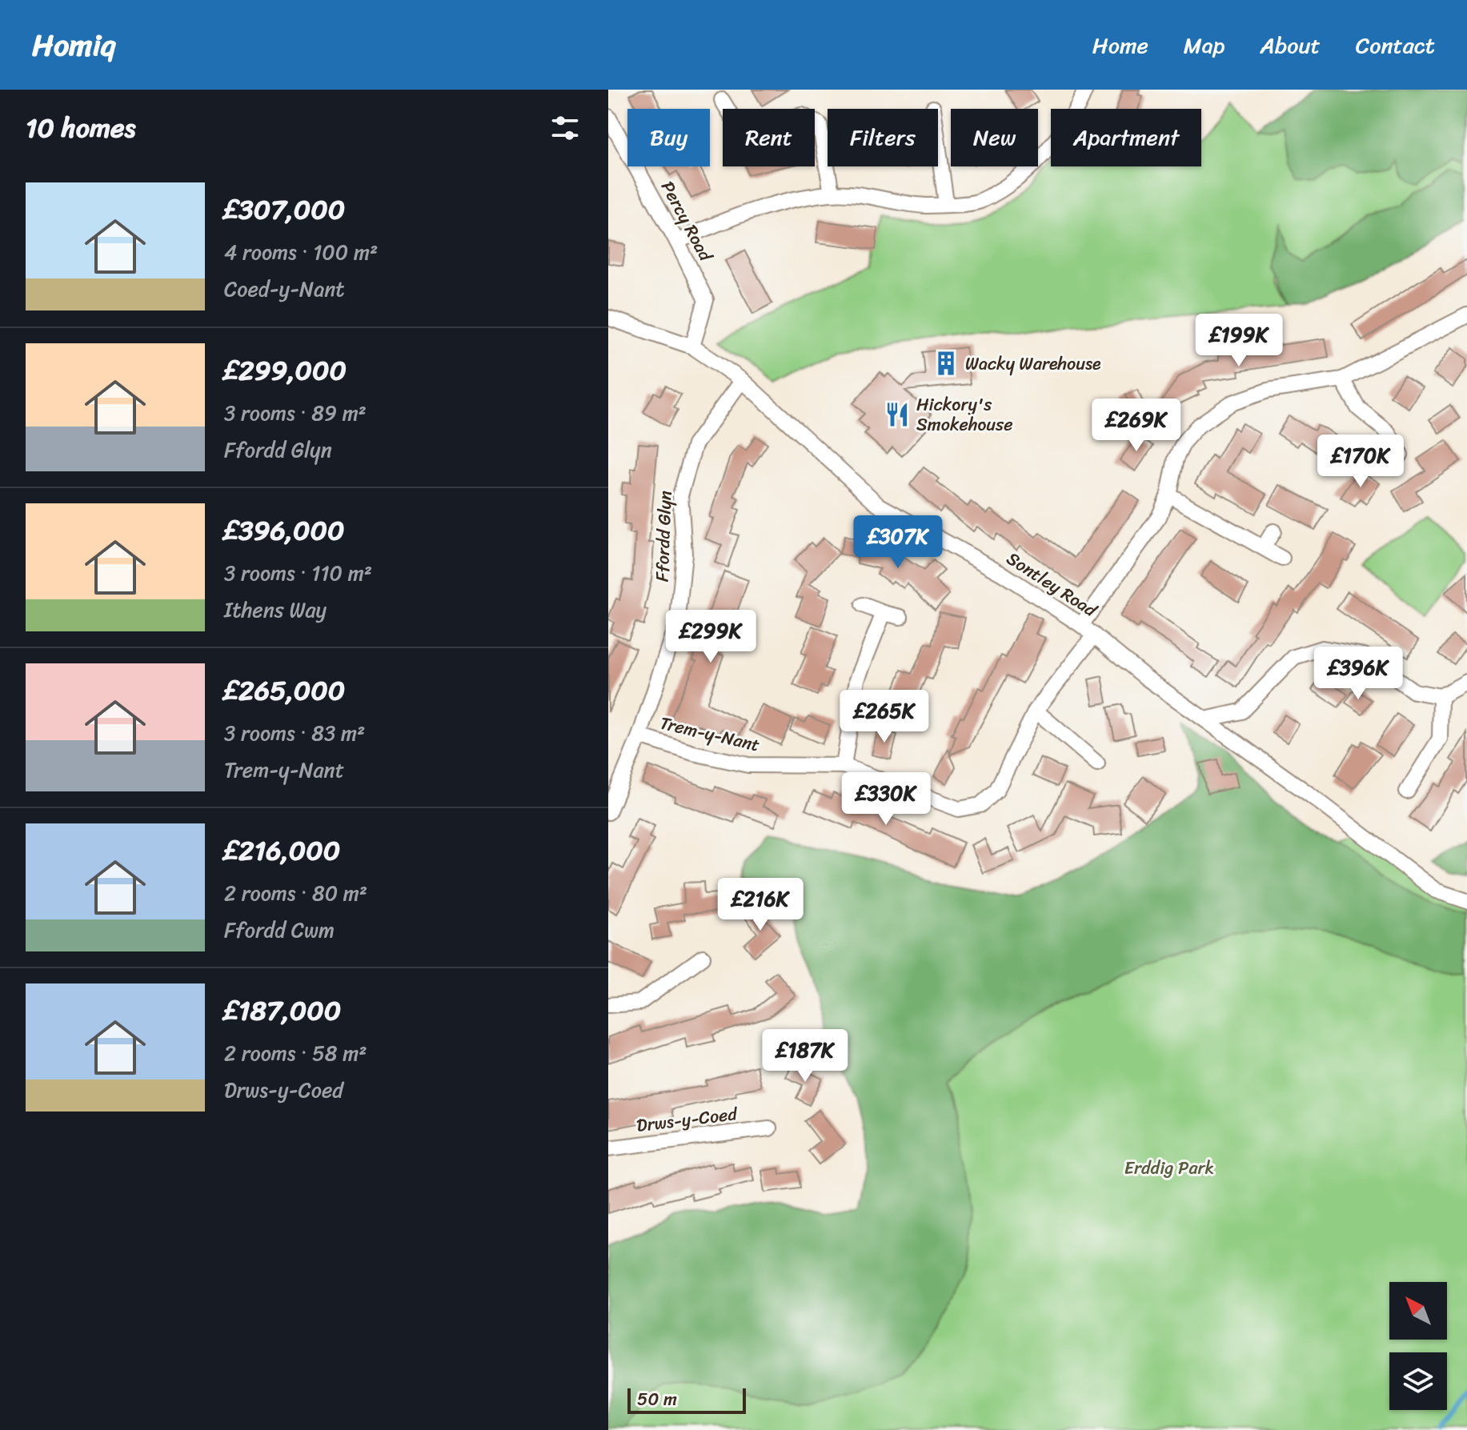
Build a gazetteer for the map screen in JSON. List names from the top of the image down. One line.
{"streets":{"street":["Percy Road","Ffordd Glyn","Sontley Road","Trem-y-Nant","Drws-y-Coed"]},"crossings":[["Percy Road","Sontley Road"],["Ffordd Glyn","Sontley Road"],["Ffordd Glyn","Trem-y-Nant"],["Sontley Road","Trem-y-Nant"]],"parks":["Erddig Park"],"places":{"building":["Wacky Warehouse"],"restaurant":["Hickory's Smokehouse"]},"scale_bar":"50 m","north":"top left","page":{"header":"Homiq","nav":["Home","Map","About","Contact"],"heading":"10 homes","chip":["Buy","Rent","Filters","New","Apartment"],"list":[{"name":"£307,000","note":"4 rooms · 100 m² · Coed-y-Nant"},{"name":"£299,000","note":"3 rooms · 89 m² · Ffordd Glyn"},{"name":"£396,000","note":"3 rooms · 110 m² · Ithens Way"},{"name":"£265,000","note":"3 rooms · 83 m² · Trem-y-Nant"},{"name":"£216,000","note":"2 rooms · 80 m² · Ffordd Cwm"},{"name":"£187,000","note":"2 rooms · 58 m² · Drws-y-Coed"}],"price":["£199K","£269K","£170K","£307K","£299K","£396K","£265K","£330K","£216K","£187K"],"scale":"50 m"}}
